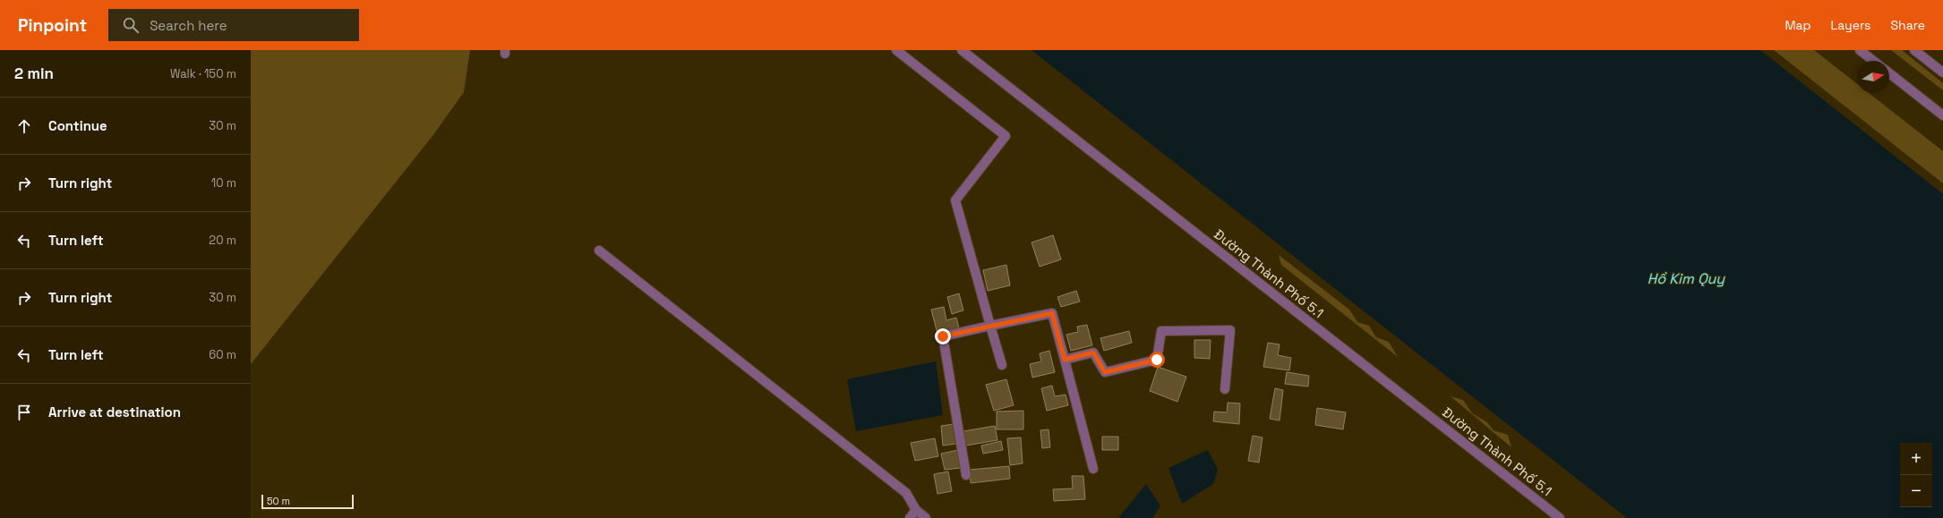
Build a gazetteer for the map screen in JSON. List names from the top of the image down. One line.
{"streets":{"street":["Đường Thành Phố 5.1"]},"water":["Hồ Kim Quy"],"scale_bar":"50 m","north":"right","page":{"header":"Pinpoint","search":"Search here","nav":["Map","Layers","Share"],"heading":["2 min","Walk · 150 m"],"list":[["Continue","30 m"],["Turn right","10 m"],["Turn left","20 m"],["Turn right","30 m"],["Turn left","60 m"],"Arrive at destination"],"map_buttons":["+","−"],"scale":"50 m"}}
